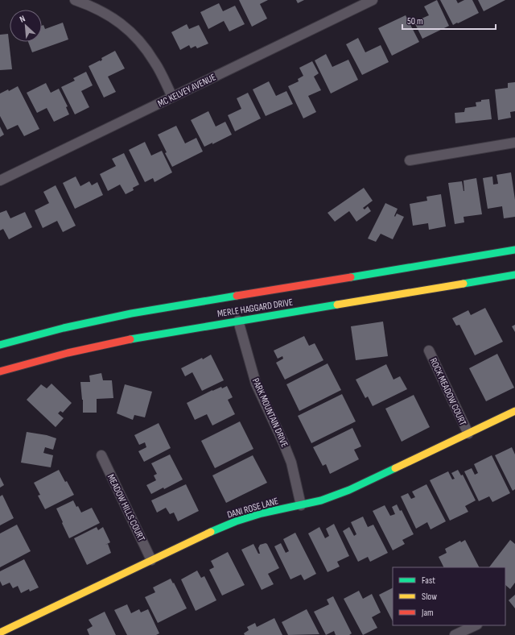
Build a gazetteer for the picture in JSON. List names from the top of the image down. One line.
{"streets":{"main road":["MERLE HAGGARD DRIVE","DANI ROSE LANE"],"street":["MC KELVEY AVENUE","ROCK MEADOW COURT","PARK MOUNTAIN DRIVE","MEADOW HILLS COURT"]},"crossings":[["MERLE HAGGARD DRIVE","PARK MOUNTAIN DRIVE"],["ROCK MEADOW COURT","DANI ROSE LANE"],["PARK MOUNTAIN DRIVE","DANI ROSE LANE"],["MEADOW HILLS COURT","DANI ROSE LANE"]],"legend":["Fast","Slow","Jam"],"scale_bar":"50 m","north":"top left"}
